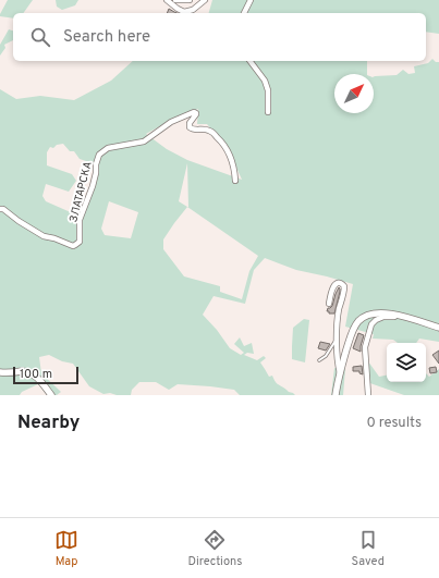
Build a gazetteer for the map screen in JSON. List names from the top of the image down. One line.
{"streets":{"street":["ЗЛАТАРСКА"]},"scale_bar":"100 m","north":"top right","page":{"search":"Search here","scale":"100 m","heading":["Nearby","0 results"],"nav":["Map","Directions","Saved"]}}
